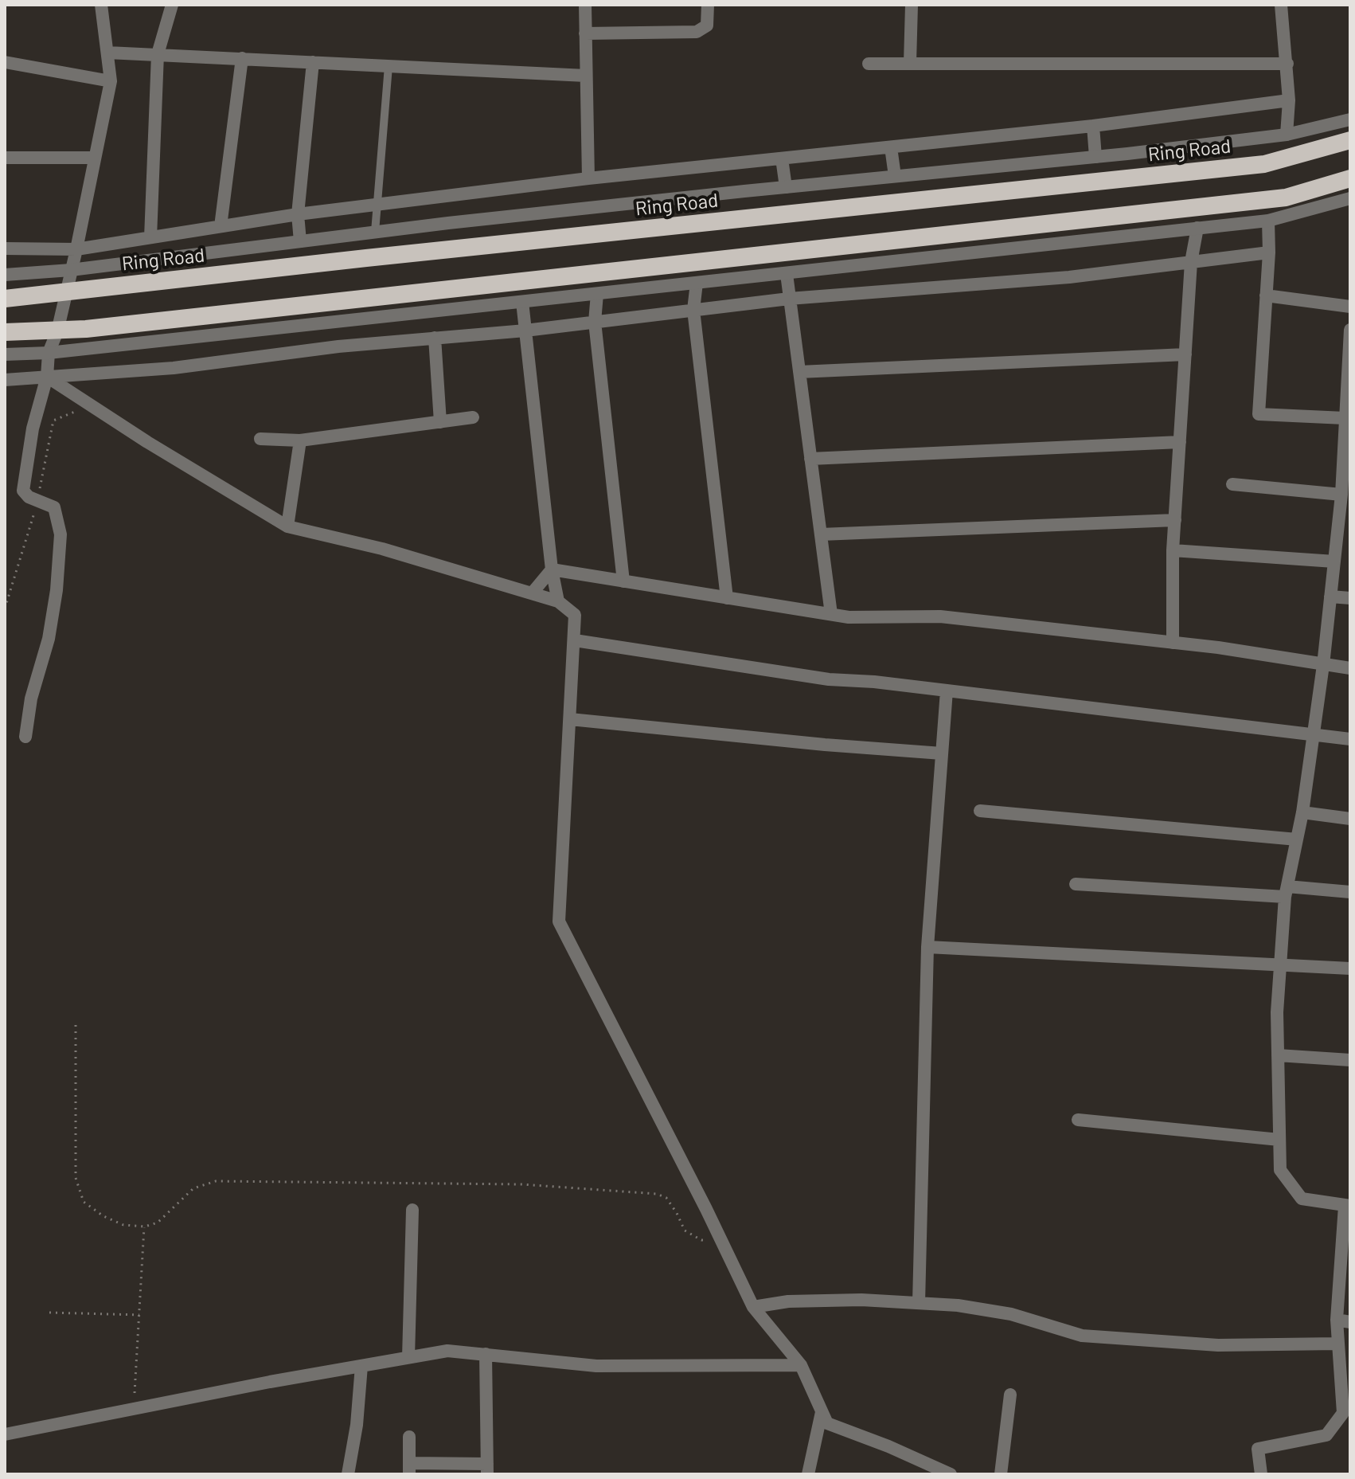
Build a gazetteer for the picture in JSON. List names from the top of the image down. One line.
{"streets":{"highway":["Ring Road"]}}
